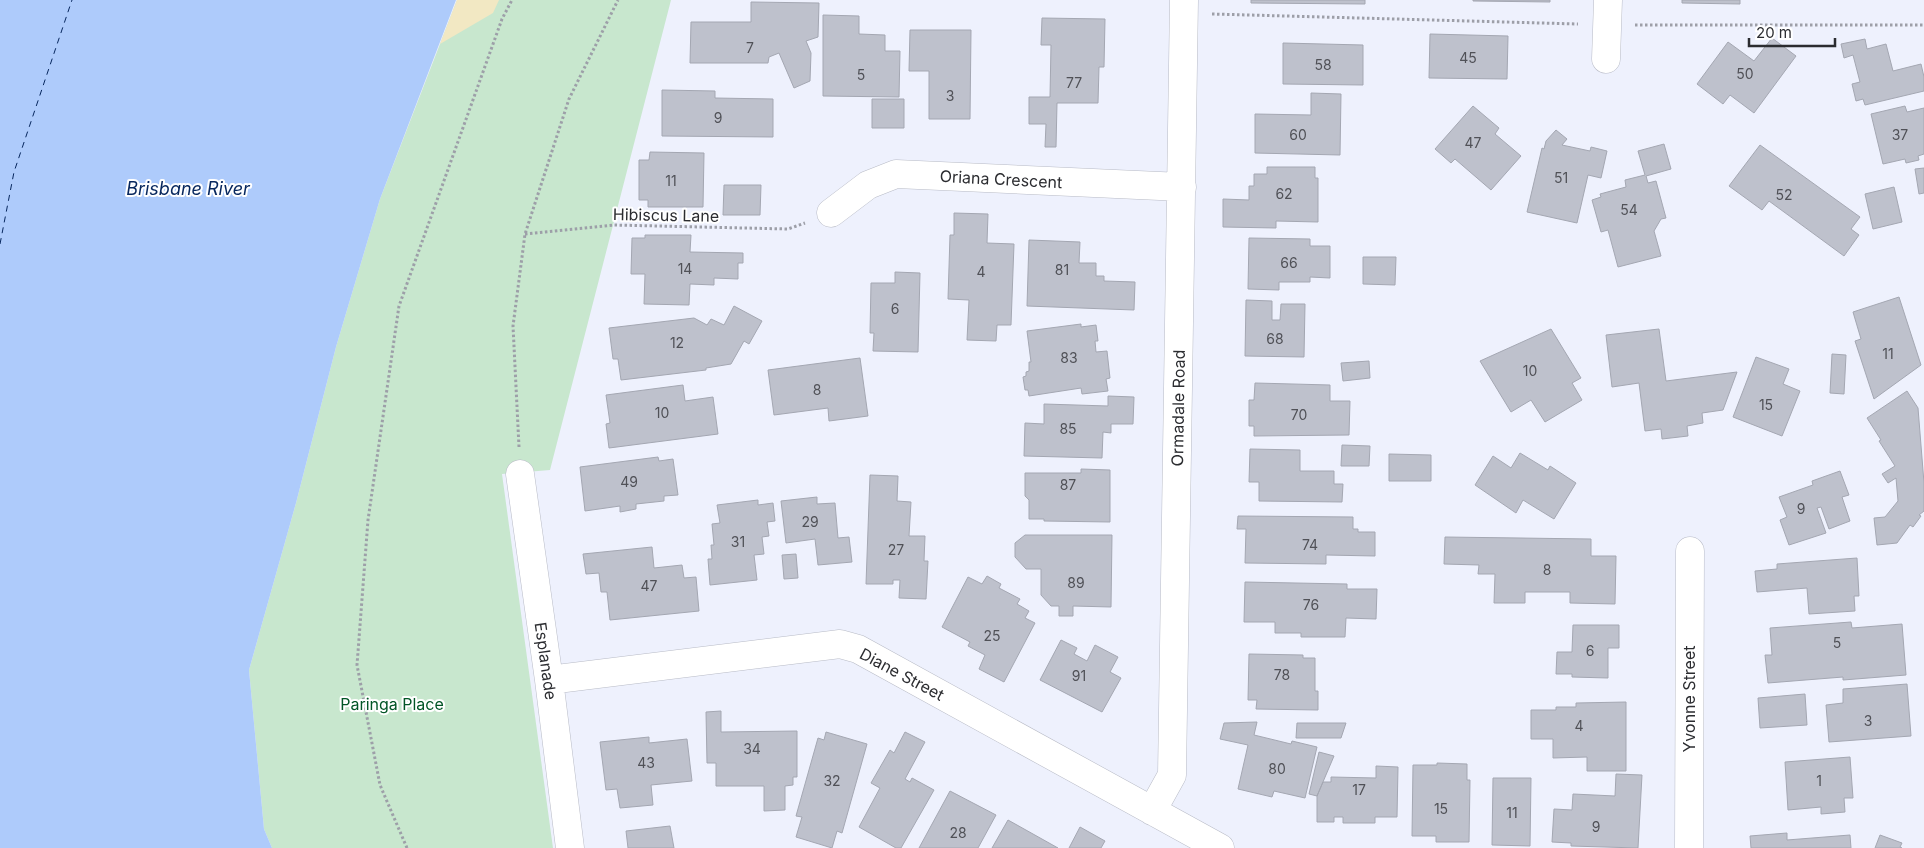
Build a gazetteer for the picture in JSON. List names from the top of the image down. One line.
{"streets":{"street":["Oriana Crescent","Ormadale Road","Esplanade","Diane Street","Yvonne Street"],"path":["Hibiscus Lane"]},"crossings":[["Oriana Crescent","Hibiscus Lane"],["Oriana Crescent","Ormadale Road"],["Ormadale Road","Diane Street"],["Esplanade","Diane Street"]],"water":["Brisbane River"],"parks":["Paringa Place"],"house_numbers":["7","45","58","50","5","77","3","9","60","37","47","51","11","62","52","54","66","14","81","4","6","68","12","11","83","10","8","15","10","70","85","49","87","9","29","31","74","27","8","89","47","76","25","5","6","78","91","3","4","34","43","80","32","1","17","15","11","9","28"],"scale_bar":"20 m"}
